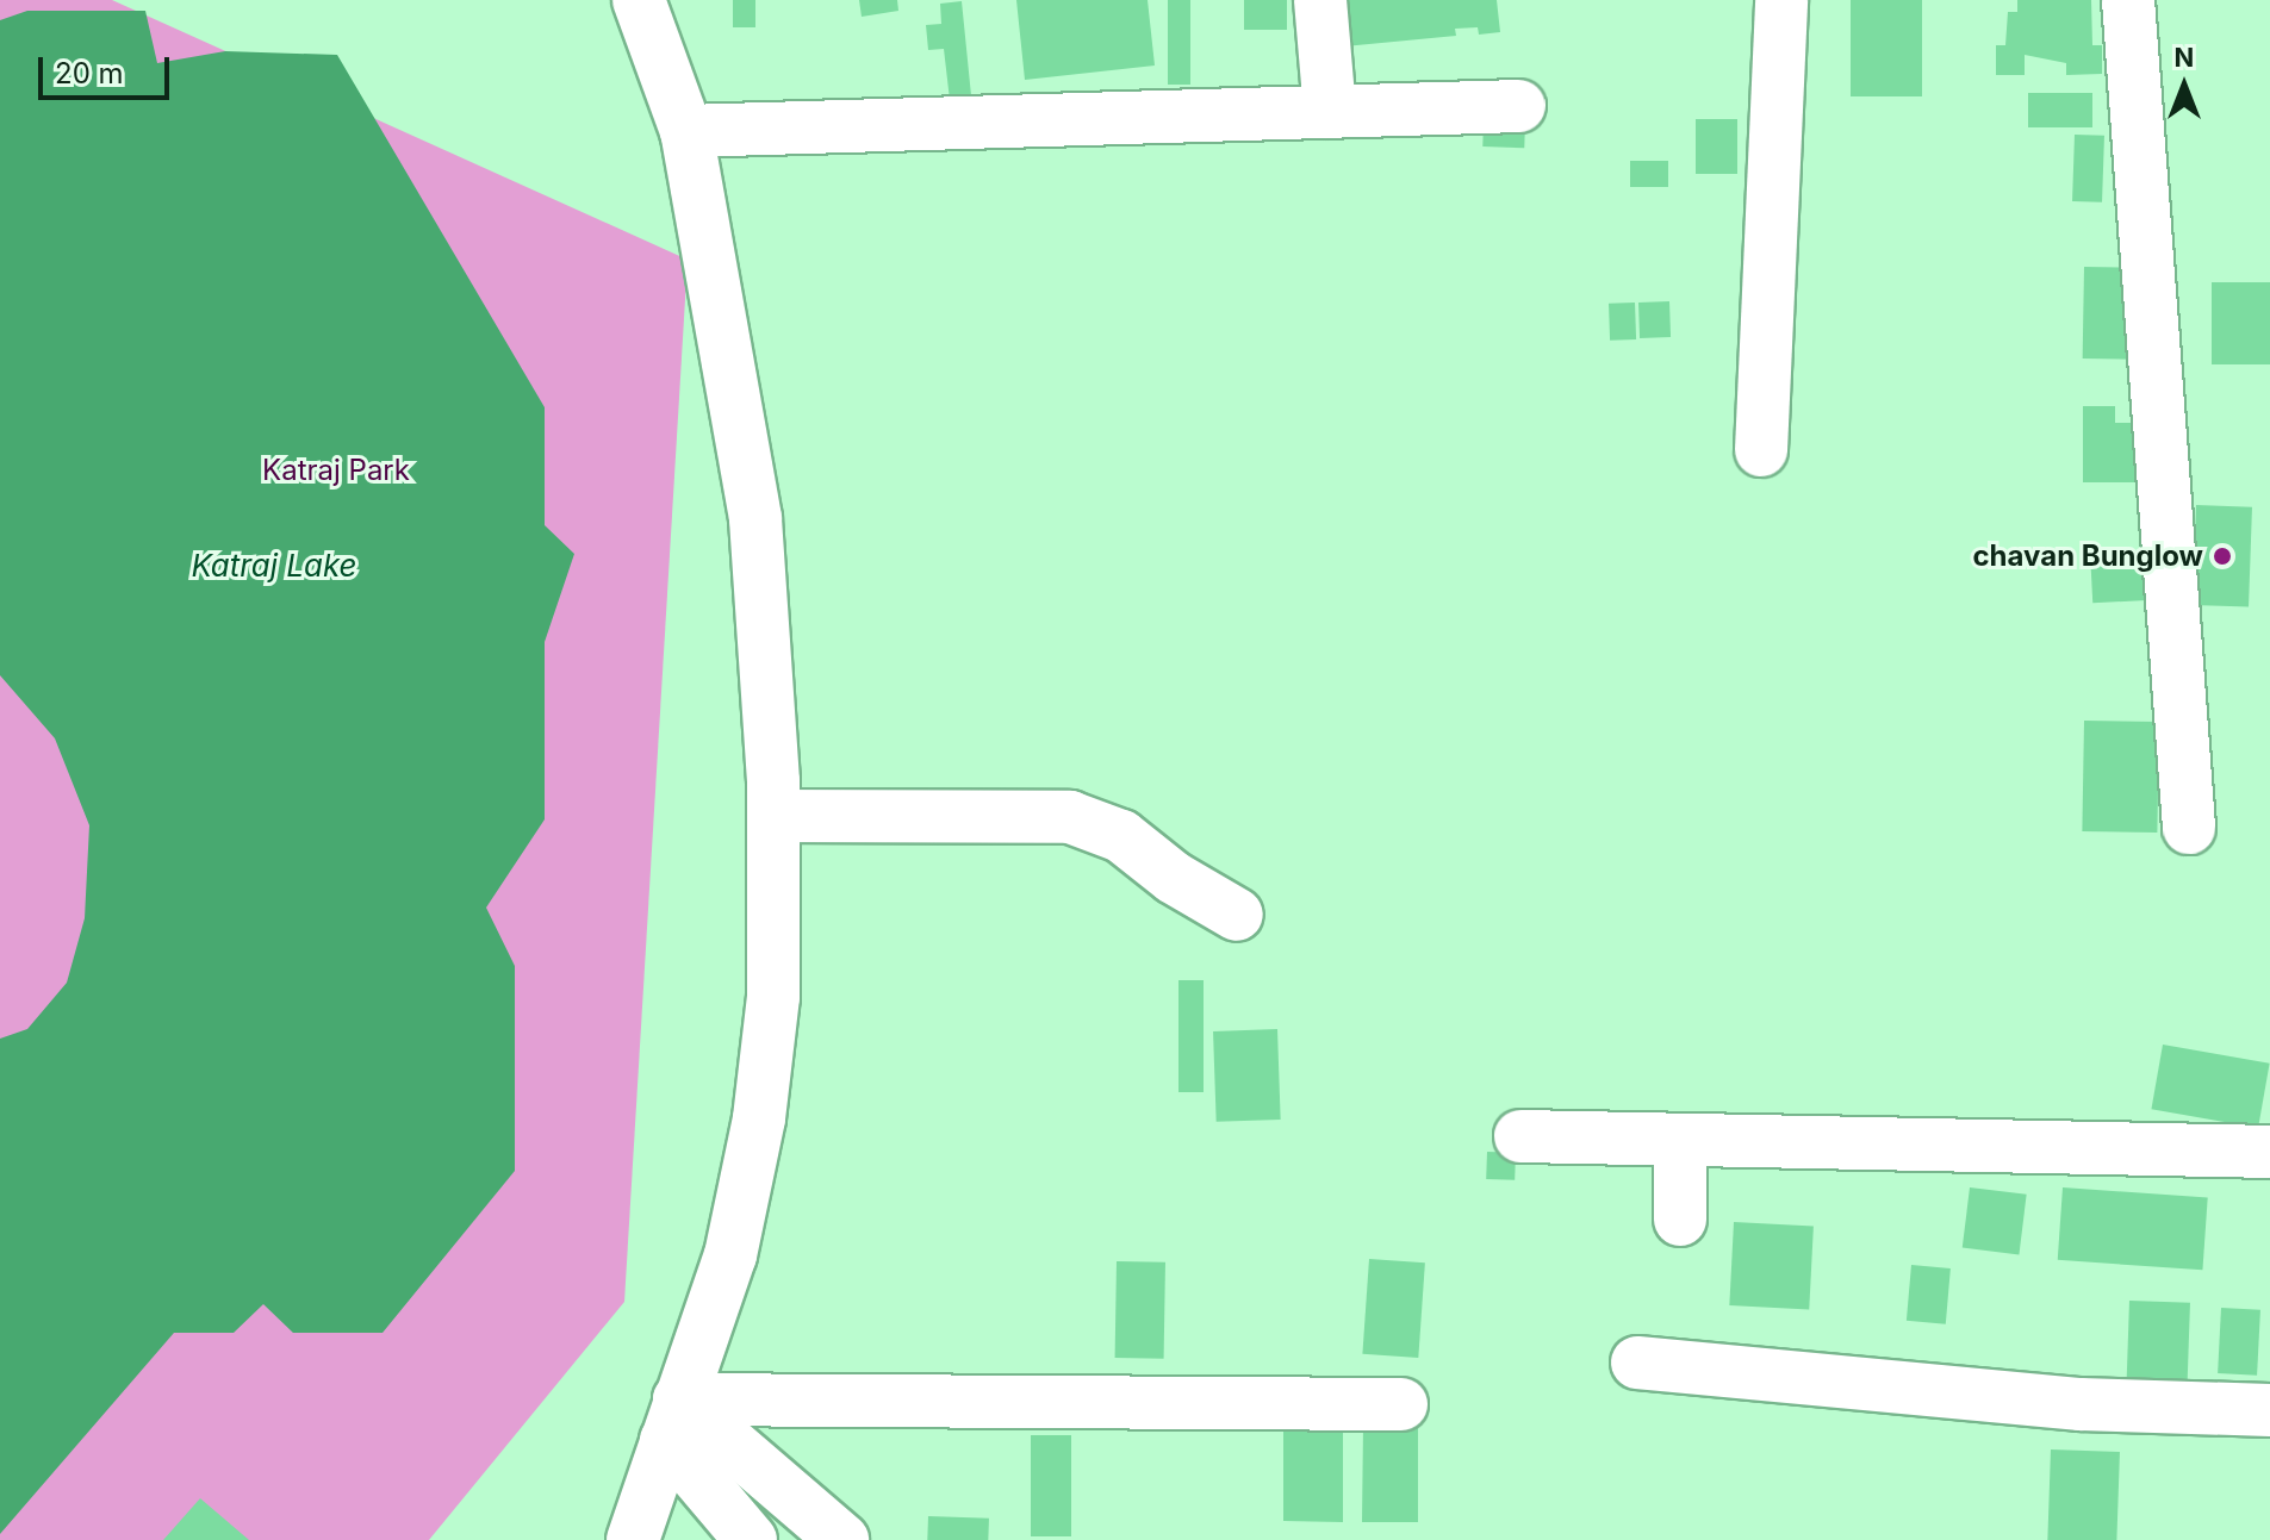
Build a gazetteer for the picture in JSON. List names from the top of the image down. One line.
{"water":["Katraj Lake"],"parks":["Katraj Park"],"places":["chavan Bunglow"],"scale_bar":"20 m","north":"top"}
